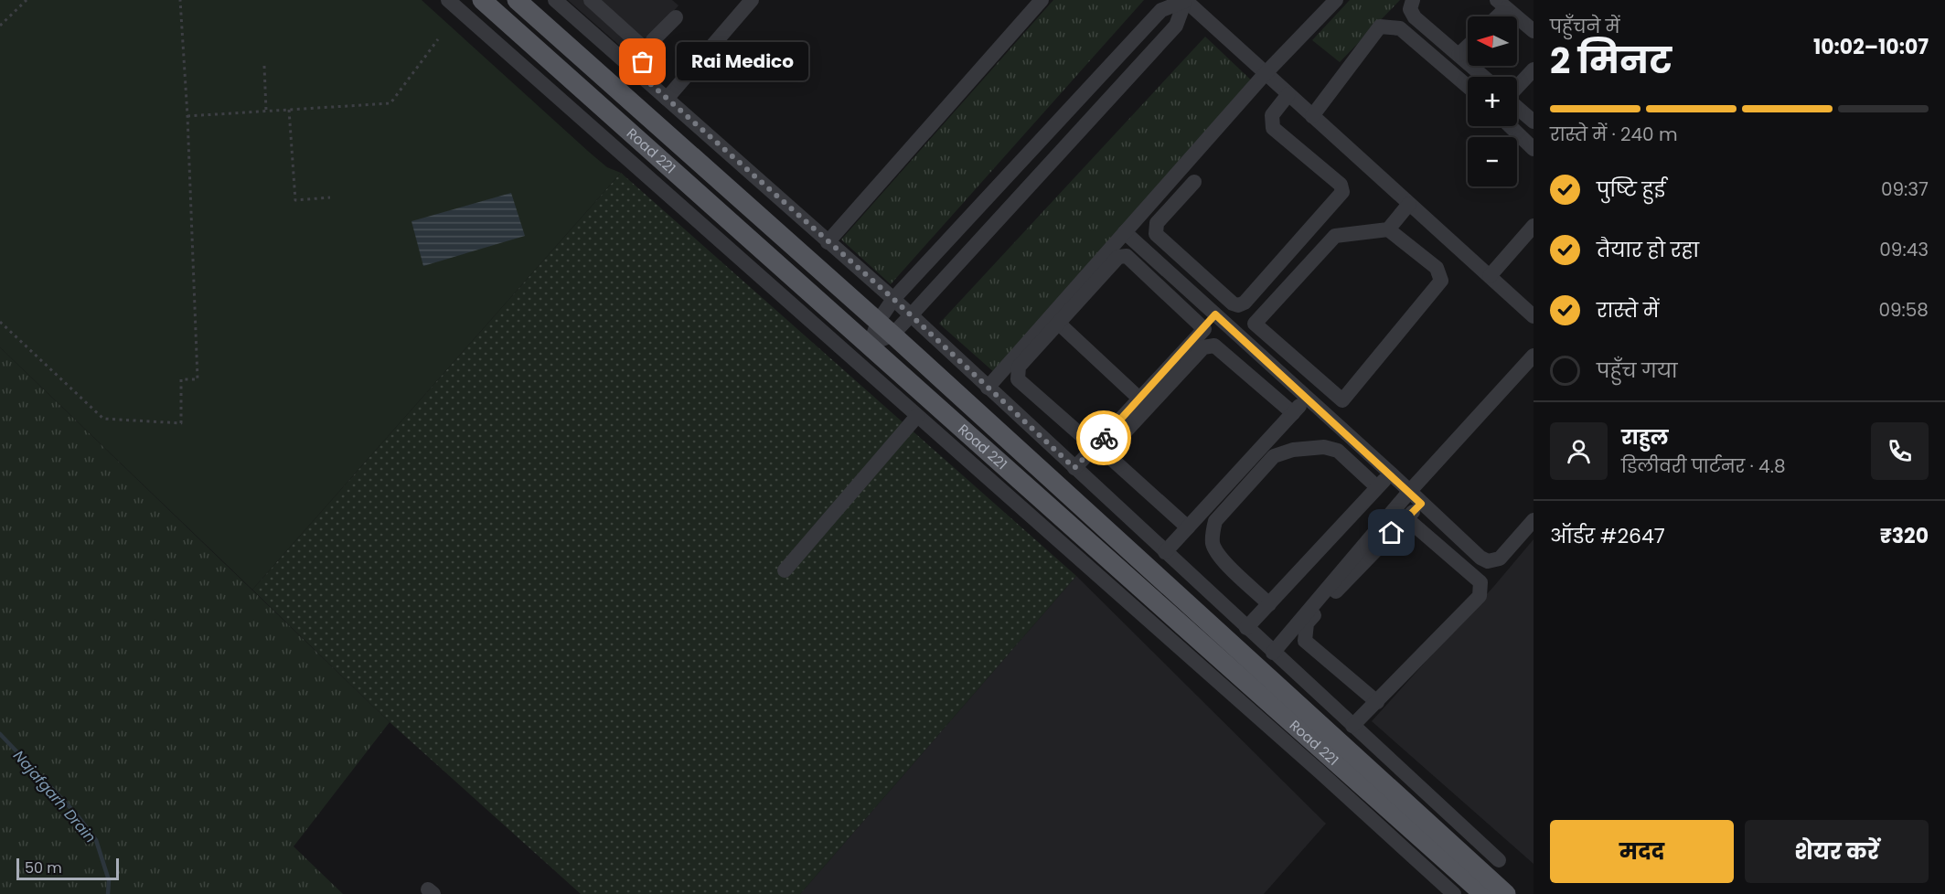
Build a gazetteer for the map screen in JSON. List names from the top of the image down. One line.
{"streets":{"main road":["Road 221"]},"water":["Najafgarh Drain"],"places":["Rai Medico"],"scale_bar":"50 m","north":"left","page":{"heading":["2 मिनट","पहुँचने में","10:02–10:07"],"panel":["राहुल","डिलीवरी पार्टनर · 4.8","ऑर्डर #2647","₹320"],"map_buttons":["+","−"],"bubble":"Rai Medico","bar":"रास्ते में · 240 m","list":[["पुष्टि हुई","09:37"],["तैयार हो रहा","09:43"],["रास्ते में","09:58"],"पहुँच गया"],"buttons":["मदद","शेयर करें"],"scale":"50 m"}}
